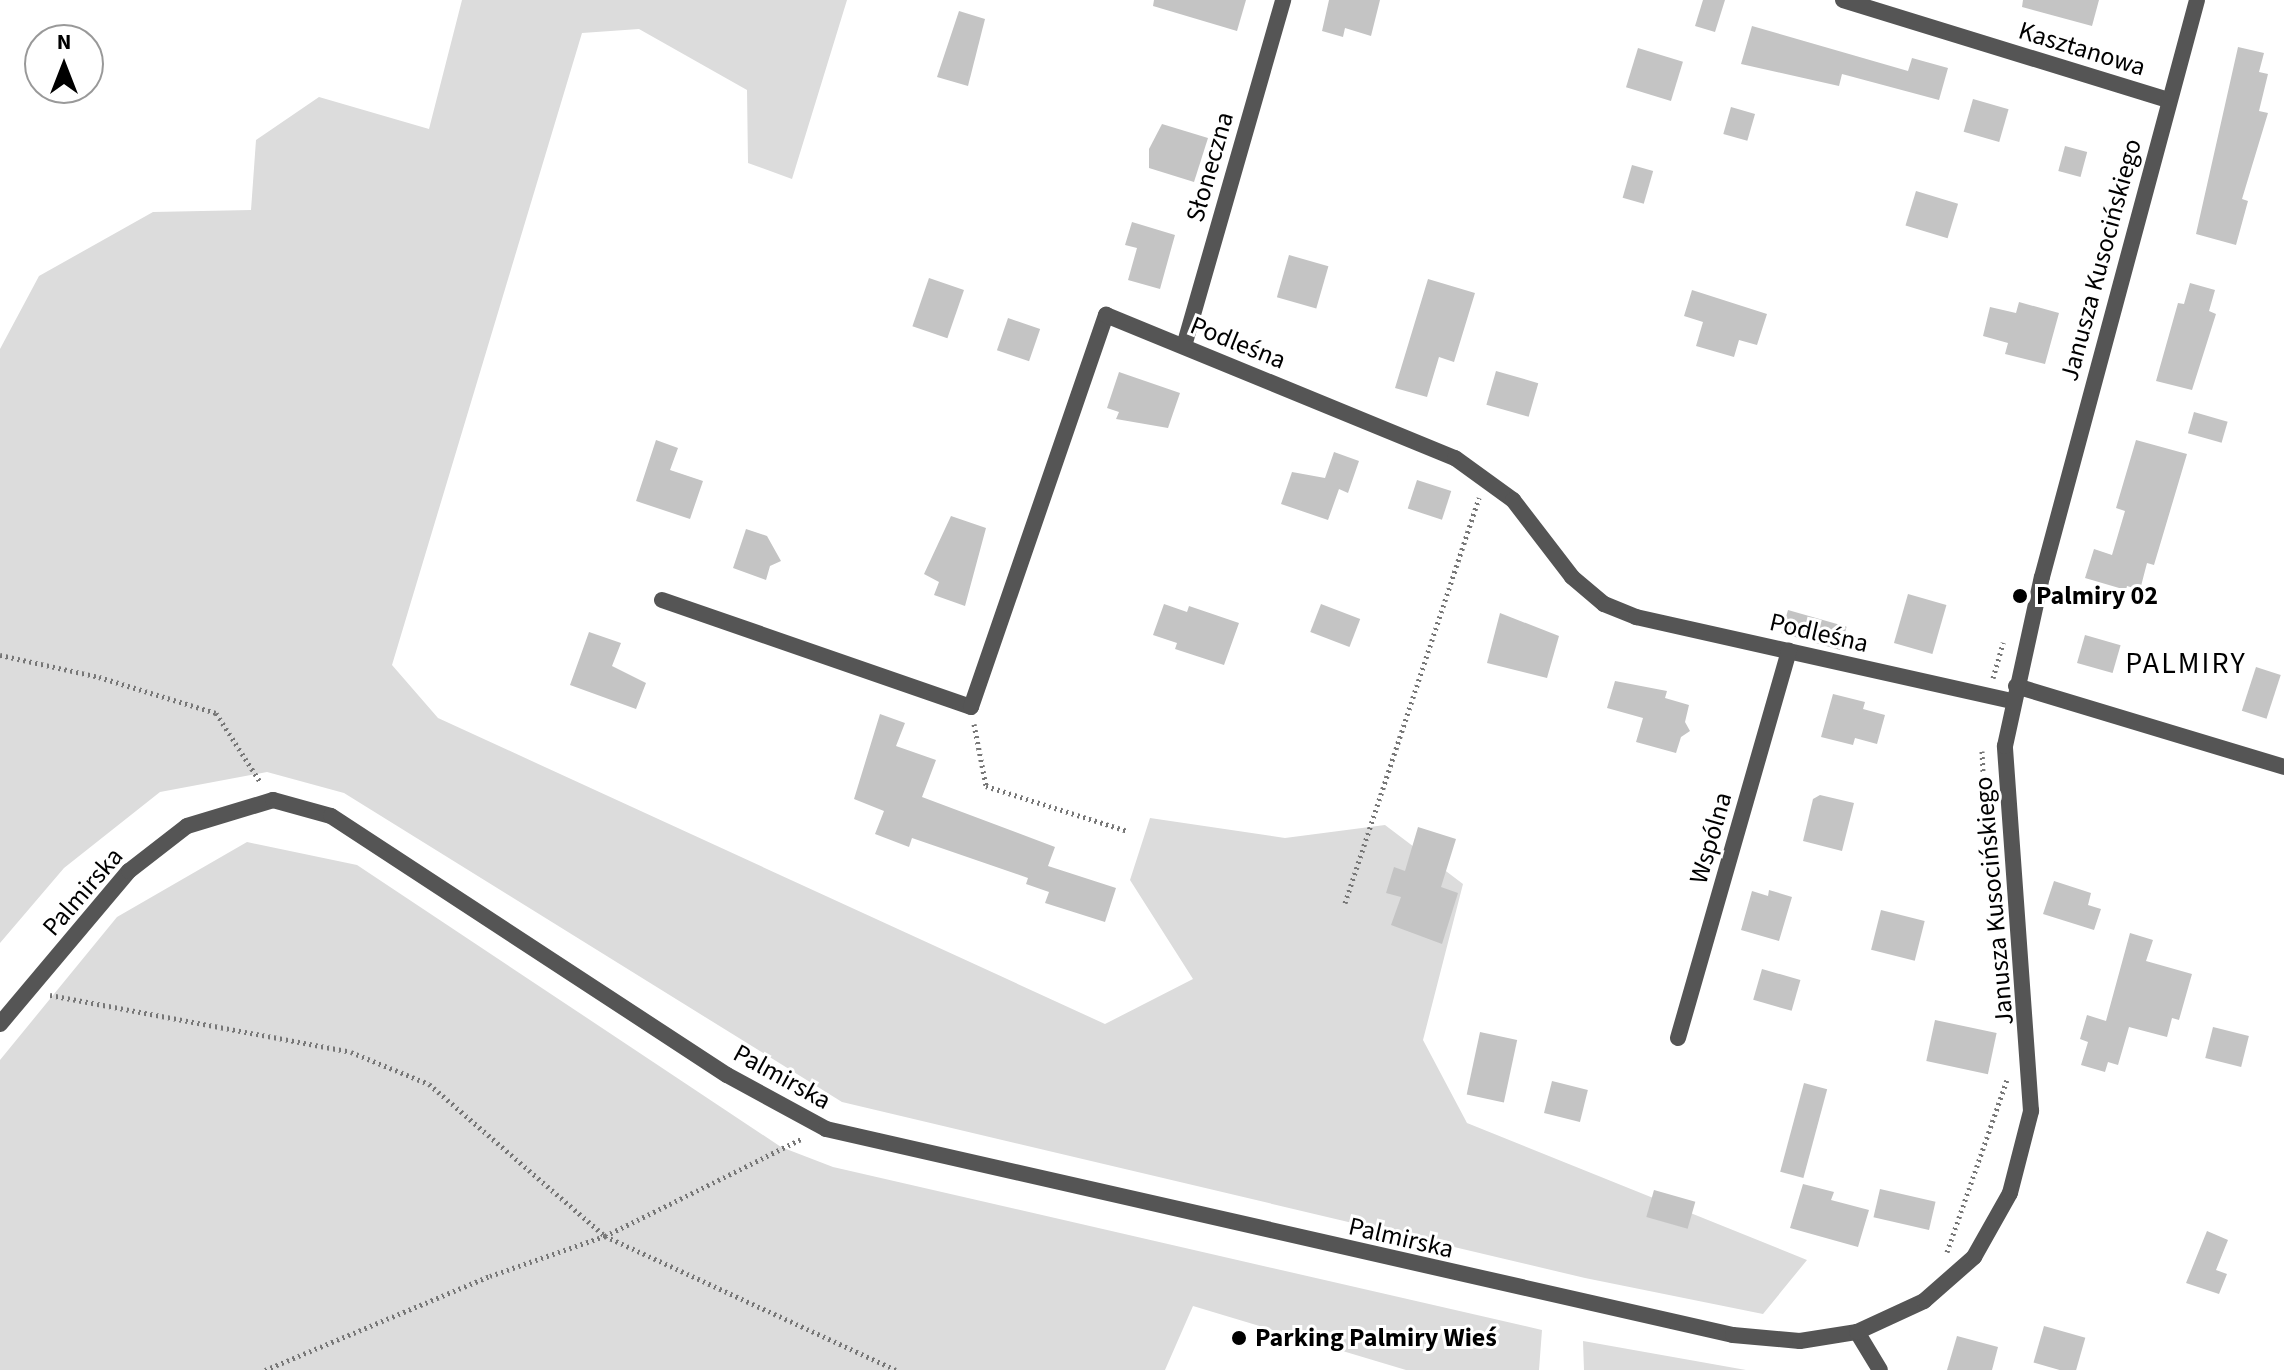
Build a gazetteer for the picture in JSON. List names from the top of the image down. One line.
{"streets":{"street":["Kasztanowa","Słoneczna","Janusza Kusocińskiego","Podleśna","Wspólna","Palmirska"]},"crossings":[["Kasztanowa","Janusza Kusocińskiego"],["Słoneczna","Podleśna"],["Janusza Kusocińskiego","Podleśna"],["Janusza Kusocińskiego","Palmirska"],["Podleśna","Wspólna"]],"districts":["PALMIRY"],"places":["Palmiry 02","Parking Palmiry Wieś"],"north":"top"}
